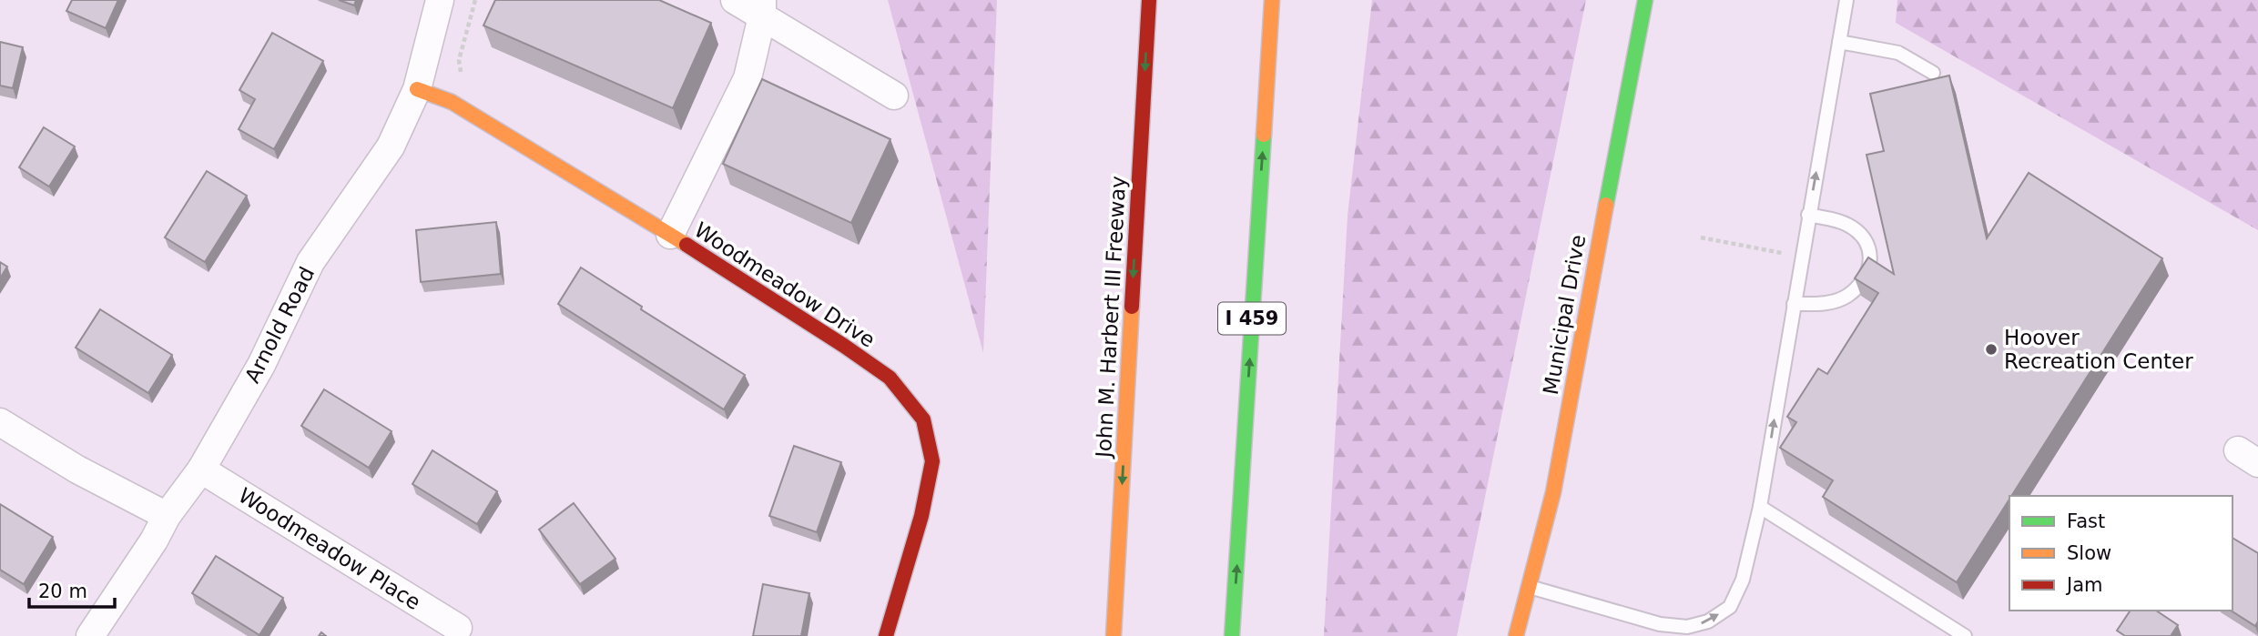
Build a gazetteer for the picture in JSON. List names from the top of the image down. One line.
{"streets":{"main road":["Woodmeadow Drive","Municipal Drive","John M. Harbert III Freeway","I 459"],"street":["Arnold Road","Woodmeadow Place"]},"crossings":[["Woodmeadow Drive","Arnold Road"],["Arnold Road","Woodmeadow Place"]],"places":["Hoover Recreation Center"],"legend":["Fast","Slow","Jam"],"scale_bar":"20 m"}
